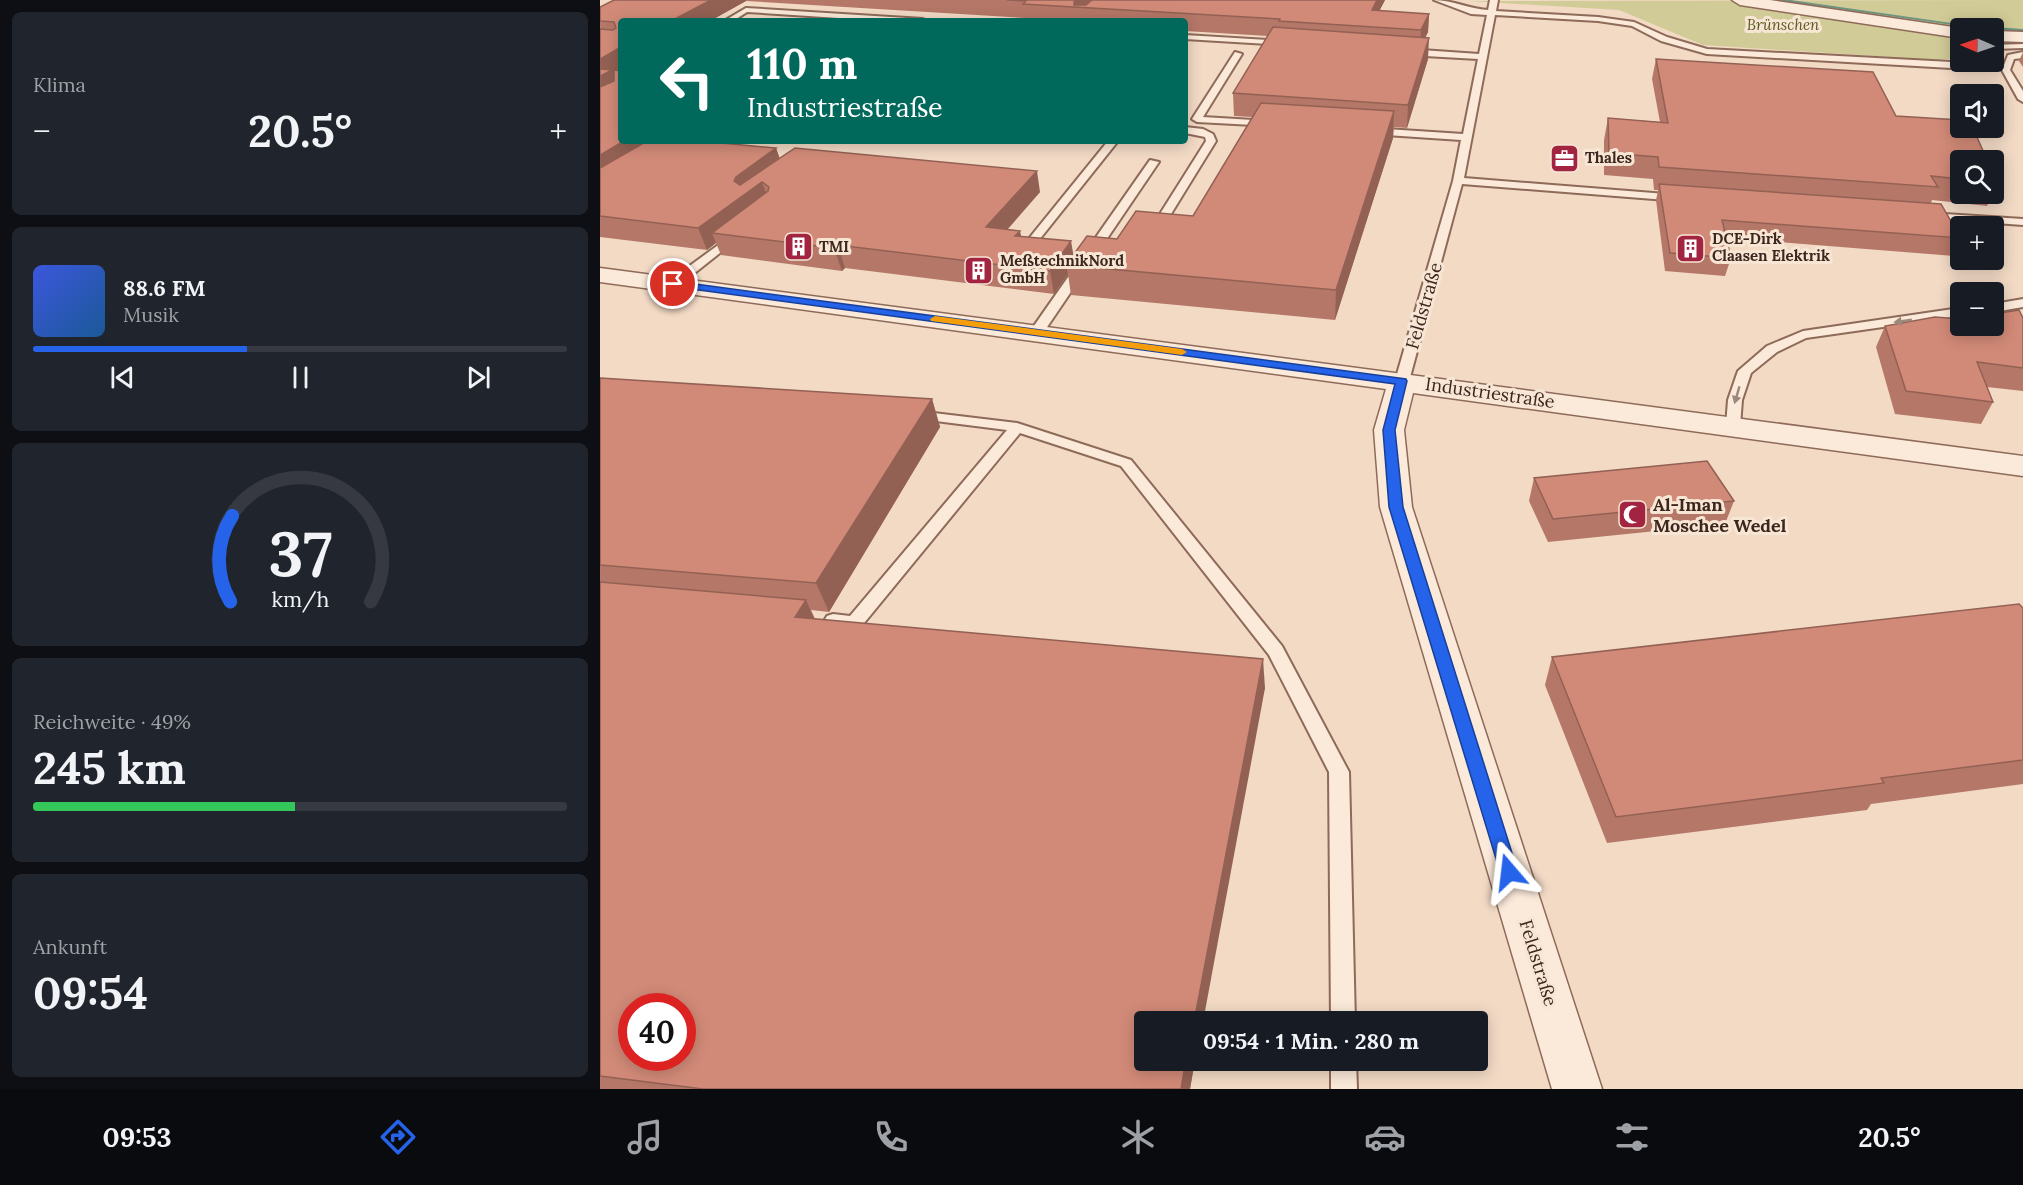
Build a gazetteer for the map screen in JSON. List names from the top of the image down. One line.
{"streets":{"street":["Feldstraße","Industriestraße"]},"crossings":[["Feldstraße","Industriestraße"]],"parks":["Brünschen"],"places":{"office":["Thales"],"building":["TMI","DCE-Dirk Claasen Elektrik","MeßtechnikNord GmbH"],"mosque":["Al-Iman Moschee Wedel"]},"north":"left","page":{"tile":["Klima",["Reichweite · 49%","245 km"],["Ankunft","09:54"]],"map_buttons":["+","−"],"turn":["110 m","Industriestraße"],"heat":["−","20.5°","+"],"song":["88.6 FM","Musik"],"limit":"40","trip":"09:54 · 1 Min. · 280 m","tabs":["09:53","20.5°"],"gauge":["37","km/h"]}}
